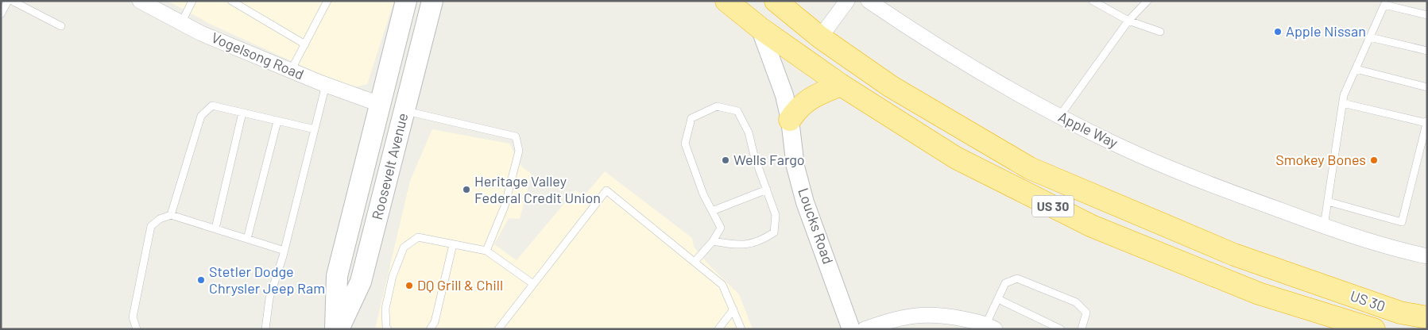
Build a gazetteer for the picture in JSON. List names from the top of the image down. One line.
{"streets":{"highway":["US 30"],"main road":["Roosevelt Avenue"],"street":["Vogelsong Road","Apple Way","Loucks Road"]},"crossings":[["Vogelsong Road","Roosevelt Avenue"],["US 30","Loucks Road"]],"places":["Apple Nissan","Wells Fargo","Smokey Bones","Heritage Valley Federal Credit Union","Stetler Dodge Chrysler Jeep Ram","DQ Grill & Chill"]}
